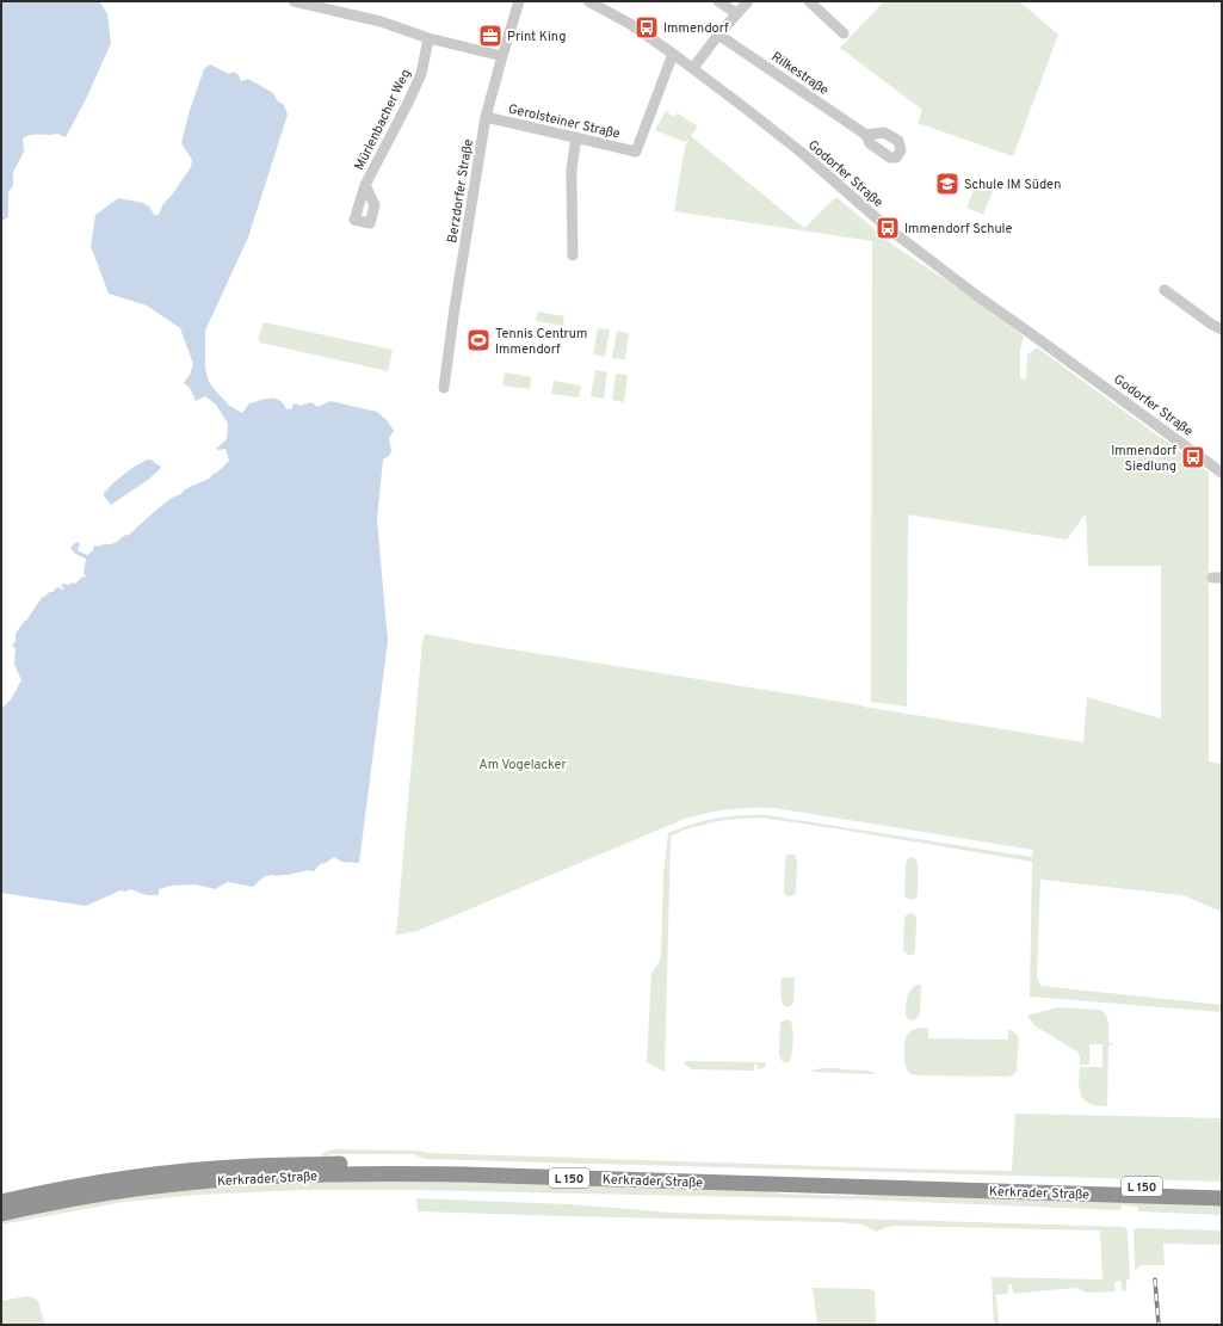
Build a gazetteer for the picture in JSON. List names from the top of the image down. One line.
{"streets":{"highway":["Kerkrader Straße","L 150"],"street":["Rilkestraße","Mürlenbacher Weg","Gerolsteiner Straße","Godorfer Straße","Berzdorfer Straße"]},"crossings":[["Gerolsteiner Straße","Godorfer Straße"],["Gerolsteiner Straße","Berzdorfer Straße"]],"parks":["Am Vogelacker"],"places":{"bus stop":["Immendorf","Immendorf Schule","Immendorf Siedlung"],"office":["Print King"],"school or university":["Schule IM Süden"],"sports":["Tennis Centrum Immendorf"]}}
